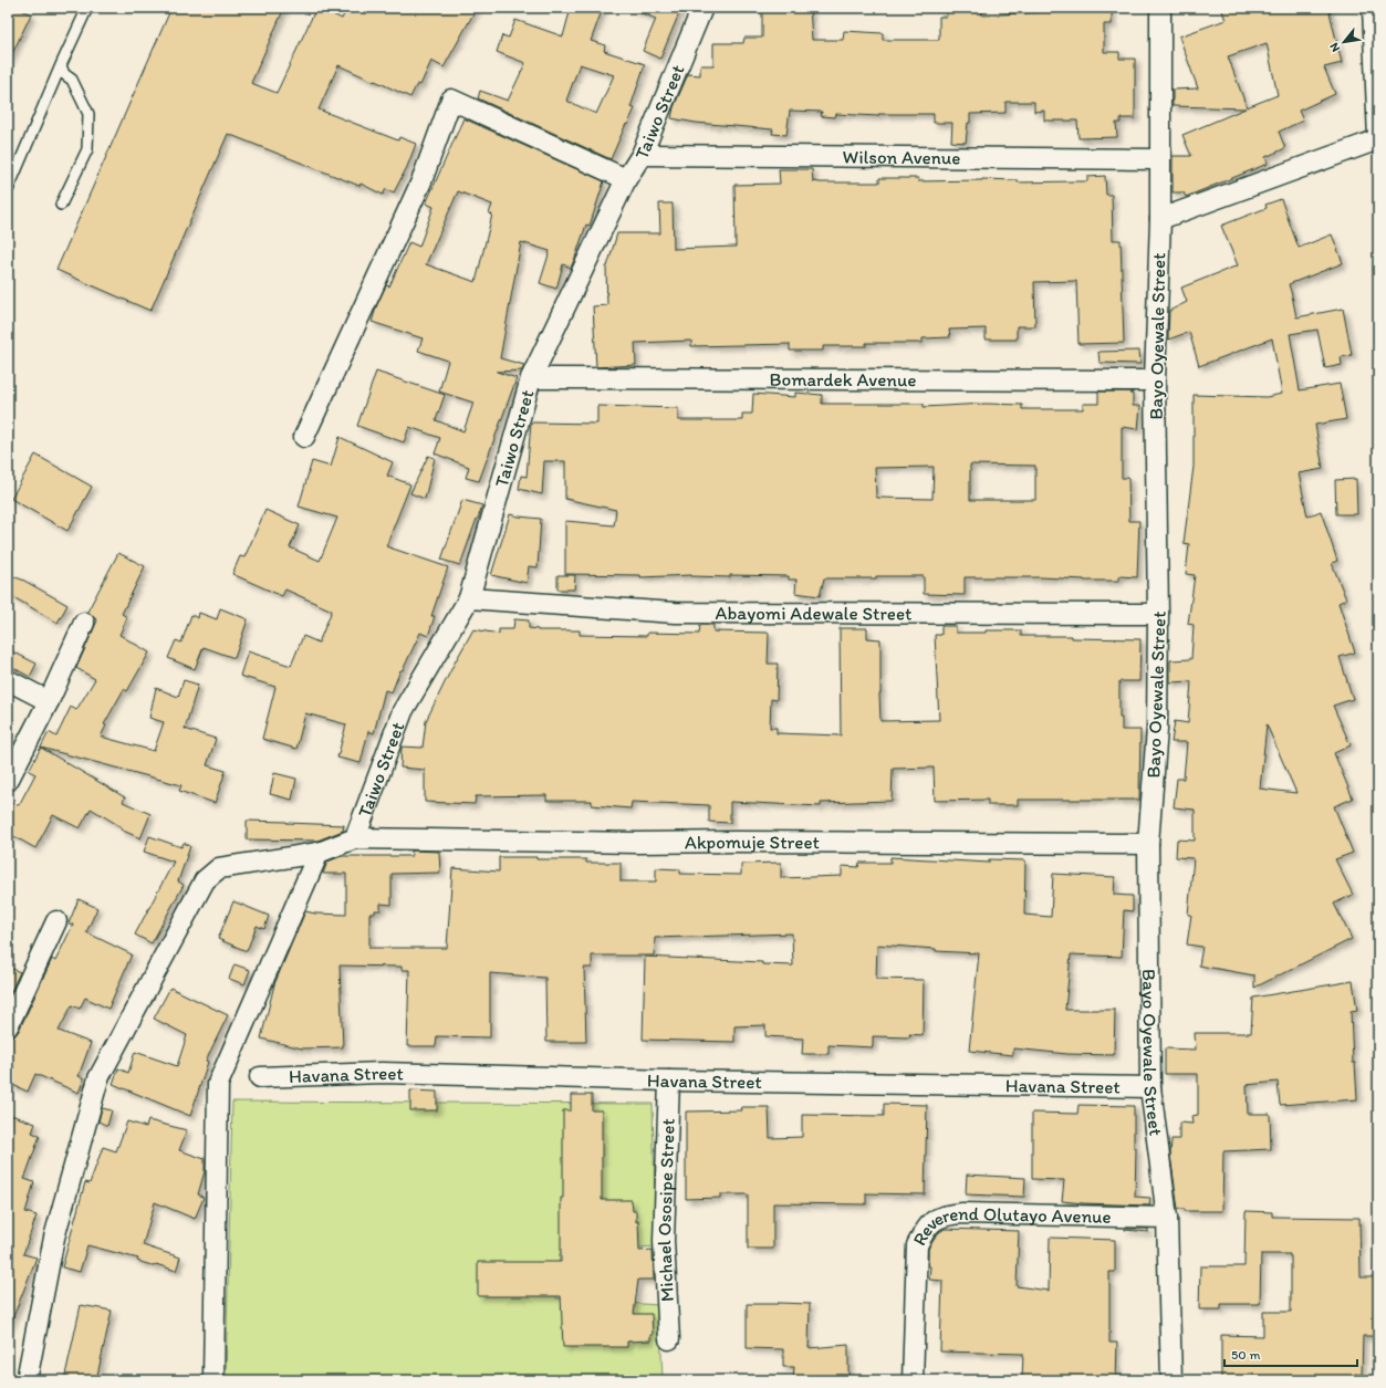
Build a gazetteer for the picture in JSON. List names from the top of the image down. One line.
{"streets":{"street":["Taiwo Street","Wilson Avenue","Bayo Oyewale Street","Bomardek Avenue","Abayomi Adewale Street","Akpomuje Street","Havana Street","Michael Ososipe Street","Reverend Olutayo Avenue"]},"crossings":[["Taiwo Street","Wilson Avenue"],["Taiwo Street","Bomardek Avenue"],["Taiwo Street","Abayomi Adewale Street"],["Taiwo Street","Akpomuje Street"],["Wilson Avenue","Bayo Oyewale Street"],["Bayo Oyewale Street","Bomardek Avenue"],["Bayo Oyewale Street","Abayomi Adewale Street"],["Bayo Oyewale Street","Akpomuje Street"],["Bayo Oyewale Street","Havana Street"],["Bayo Oyewale Street","Reverend Olutayo Avenue"],["Havana Street","Michael Ososipe Street"]],"scale_bar":"50 m","north":"bottom left"}
